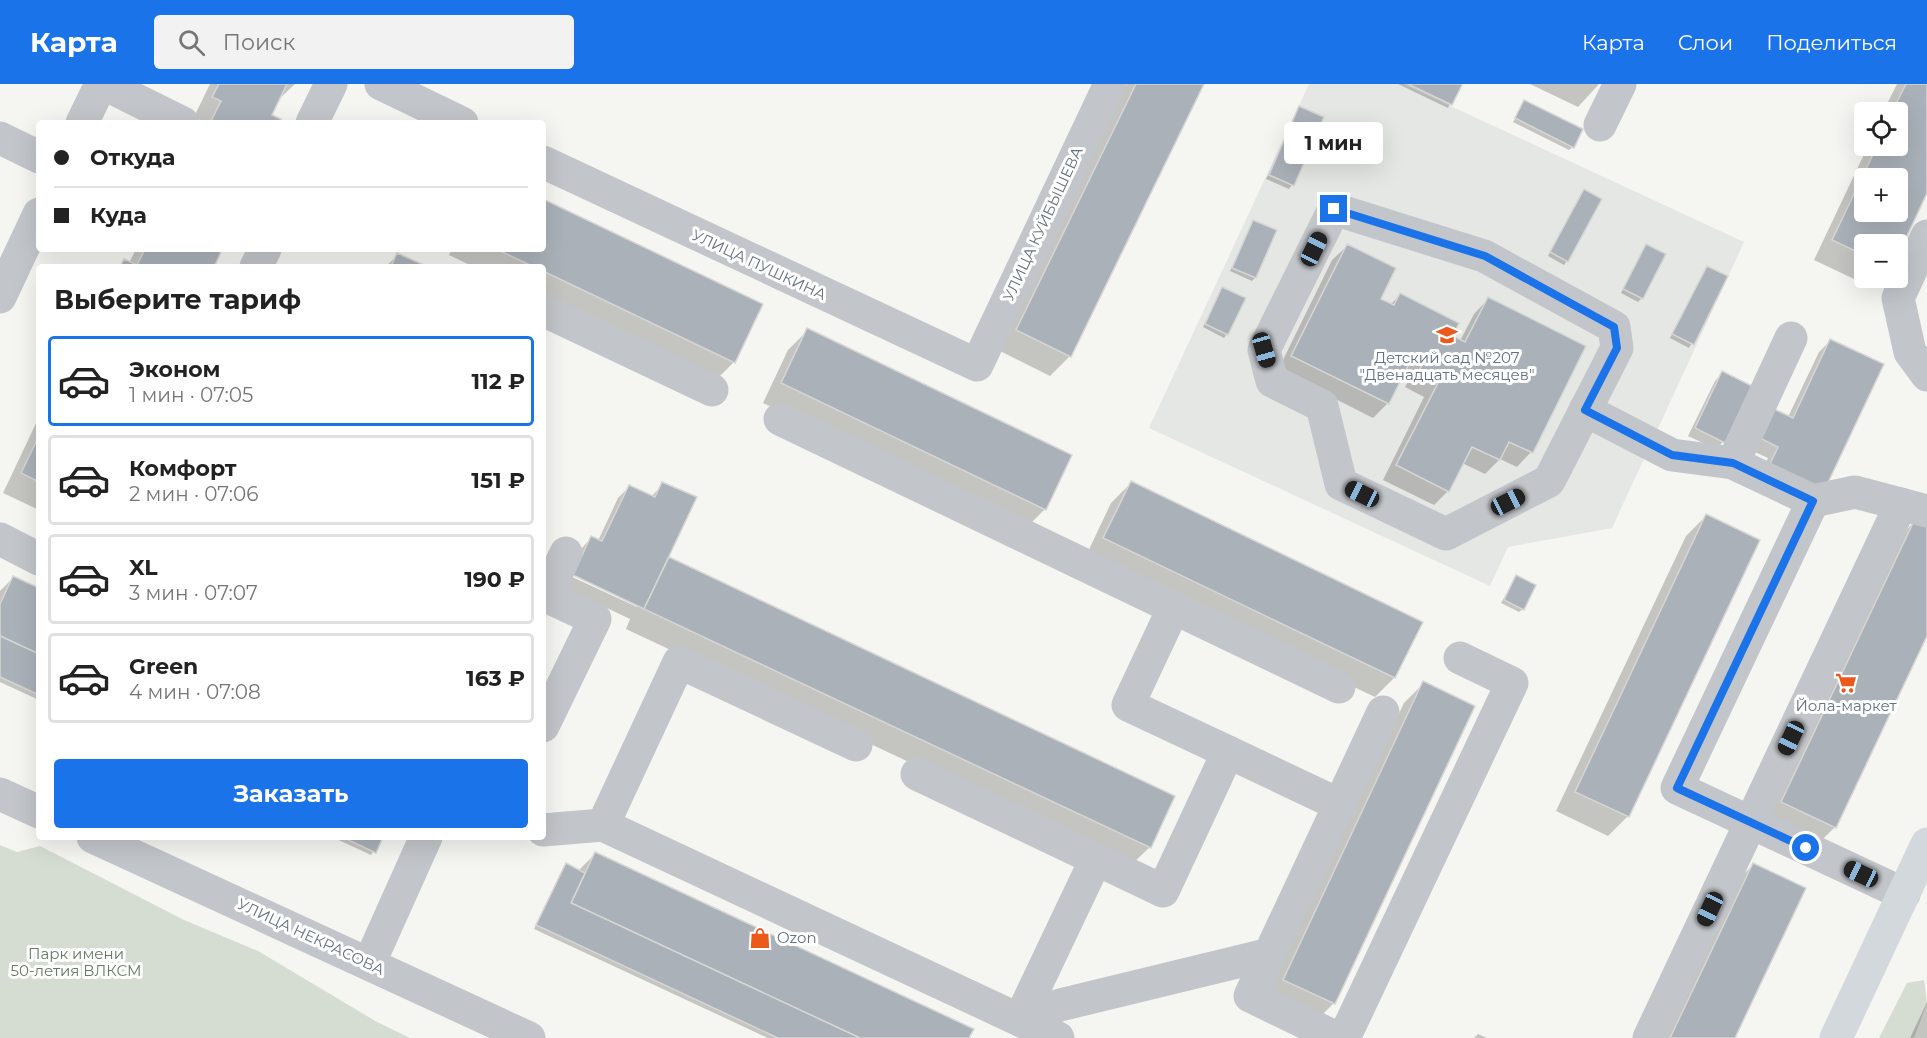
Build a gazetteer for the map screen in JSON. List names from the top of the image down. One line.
{"streets":{"street":["УЛИЦА КУЙБЫШЕВА","УЛИЦА ПУШКИНА","УЛИЦА НЕКРАСОВА"]},"crossings":[["УЛИЦА КУЙБЫШЕВА","УЛИЦА ПУШКИНА"]],"parks":["Парк имени 50-летия ВЛКСМ"],"places":{"school or university":["Детский сад №207 \"Двенадцать месяцев\""],"supermarket":["Йола-маркет"],"shop":["Ozon"]},"page":{"header":"Карта","search":"Поиск","nav":["Карта","Слои","Поделиться"],"map_buttons":["+","−"],"banner":["Откуда","Куда"],"bubble":"1 мин","heading":"Выберите тариф","list":[{"name":"Эконом","note":"1 мин · 07:05","value":"112 ₽"},{"name":"Комфорт","note":"2 мин · 07:06","value":"151 ₽"},{"name":"XL","note":"3 мин · 07:07","value":"190 ₽"},{"name":"Green","note":"4 мин · 07:08","value":"163 ₽"}],"buttons":"Заказать"}}
